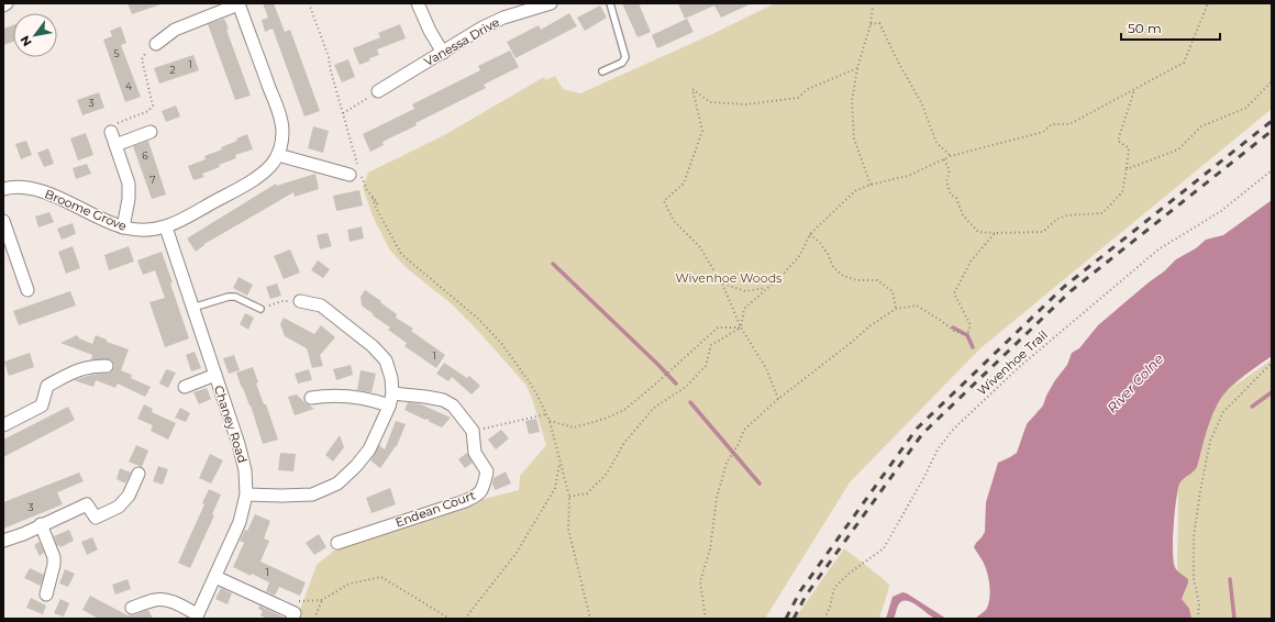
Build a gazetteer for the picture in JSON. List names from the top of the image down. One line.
{"streets":{"street":["Vanessa Drive","Broome Grove","Chaney Road","Endean Court"],"path":["Wivenhoe Trail"]},"crossings":[["Broome Grove","Chaney Road"]],"water":["River Colne"],"parks":["Wivenhoe Woods"],"house_numbers":["5","1","2","4","3","6","7","1","3","1"],"scale_bar":"50 m","north":"bottom left"}
